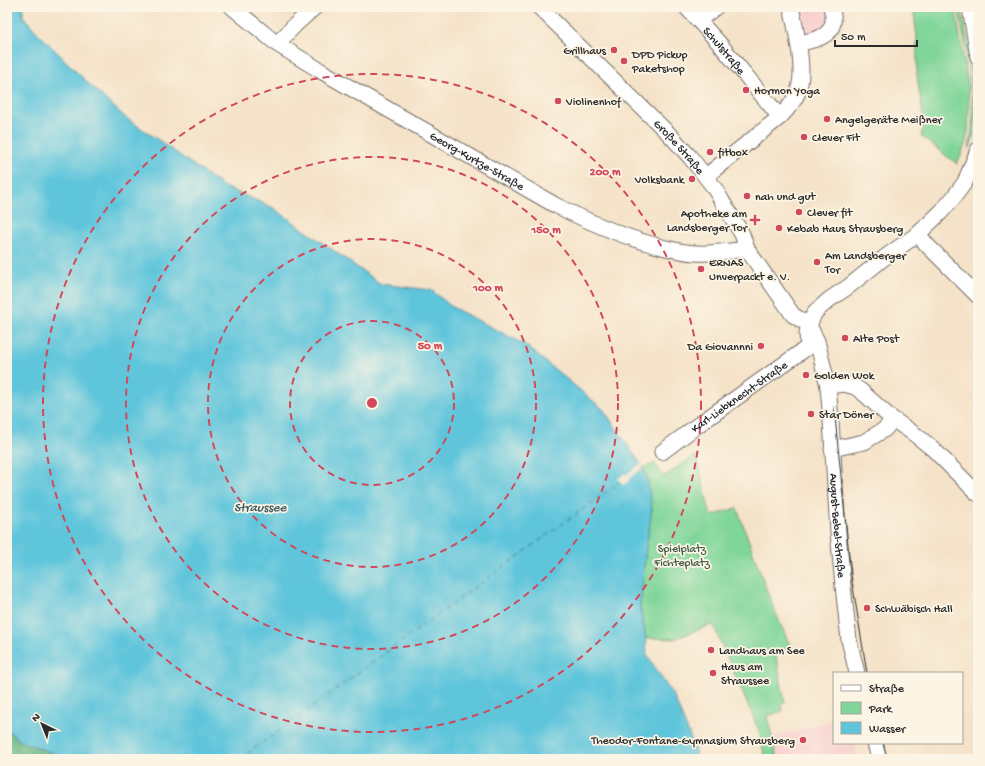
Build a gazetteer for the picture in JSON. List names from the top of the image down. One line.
{"streets":{"street":["Schulstraße","Große Straße","Georg-Kurtze-Straße","Karl-Liebknecht-Straße","August-Bebel-Straße"]},"crossings":[["Große Straße","Georg-Kurtze-Straße"],["Große Straße","Karl-Liebknecht-Straße"],["Große Straße","August-Bebel-Straße"],["Karl-Liebknecht-Straße","August-Bebel-Straße"]],"water":["Straussee"],"parks":["Spielplatz Fichteplatz"],"places":{"other":["Grillhaus","DPD Pickup Paketshop","Hormon Yoga","Violinenhof","Angelgeräte Meißner","Clever Fit","fitbox","Volksbank","nah und gut","Clever fit","Kebab Haus Strausberg","Am Landsberger Tor","ERNAS Unverpackt e. V.","Alte Post","Da Giovannni","Golden Wok","Star Döner","Schwäbisch Hall","Landhaus am See","Haus am Straussee","Theodor-Fontane-Gymnasium Strausberg"],"health":["Apotheke am Landsberger Tor"]},"legend":["Straße","Park","Wasser"],"scale_bar":"50 m","north":"top left","rings":["200 m","150 m","100 m","50 m"]}
